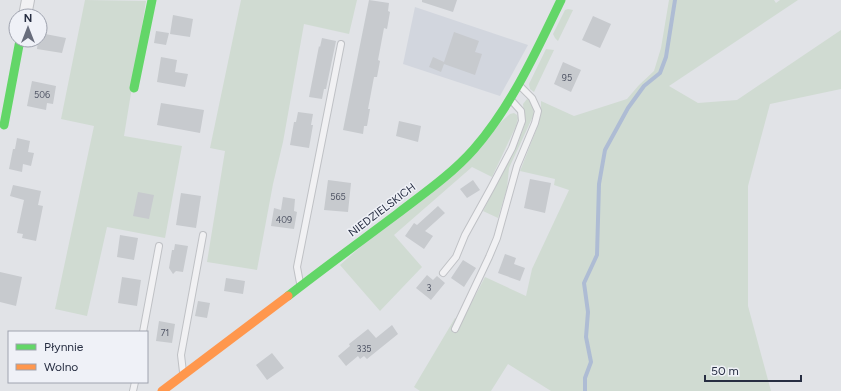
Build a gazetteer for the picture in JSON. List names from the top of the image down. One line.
{"streets":{"street":["NIEDZIELSKICH"]},"house_numbers":["95","506","565","409","3","71","335"],"legend":["Płynnie","Wolno"],"scale_bar":"50 m","north":"top"}
